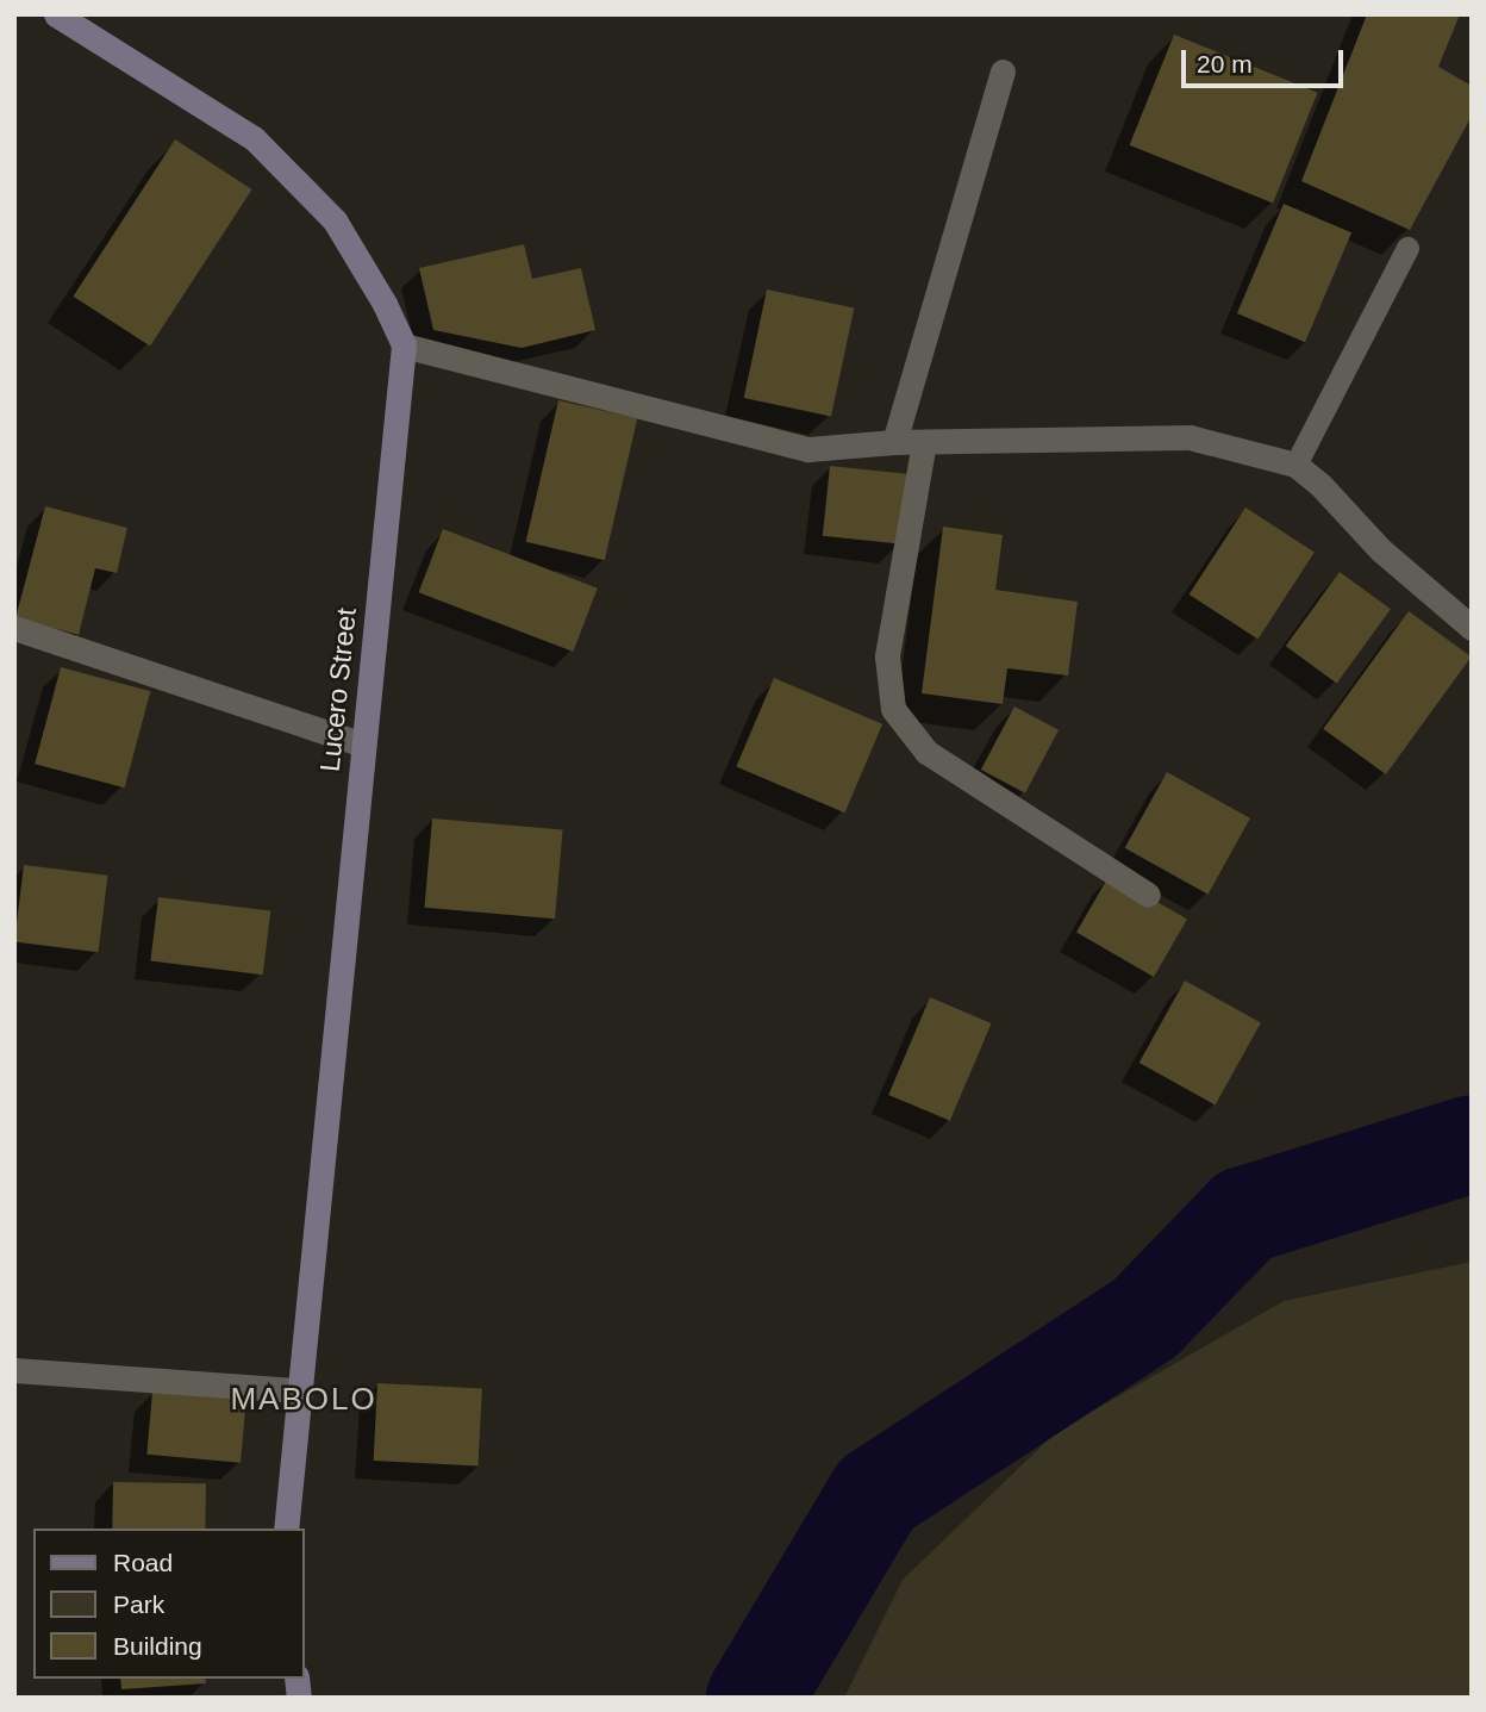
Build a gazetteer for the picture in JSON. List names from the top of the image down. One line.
{"streets":{"street":["Lucero Street"]},"districts":["MABOLO"],"legend":["Road","Park","Building"],"scale_bar":"20 m"}
